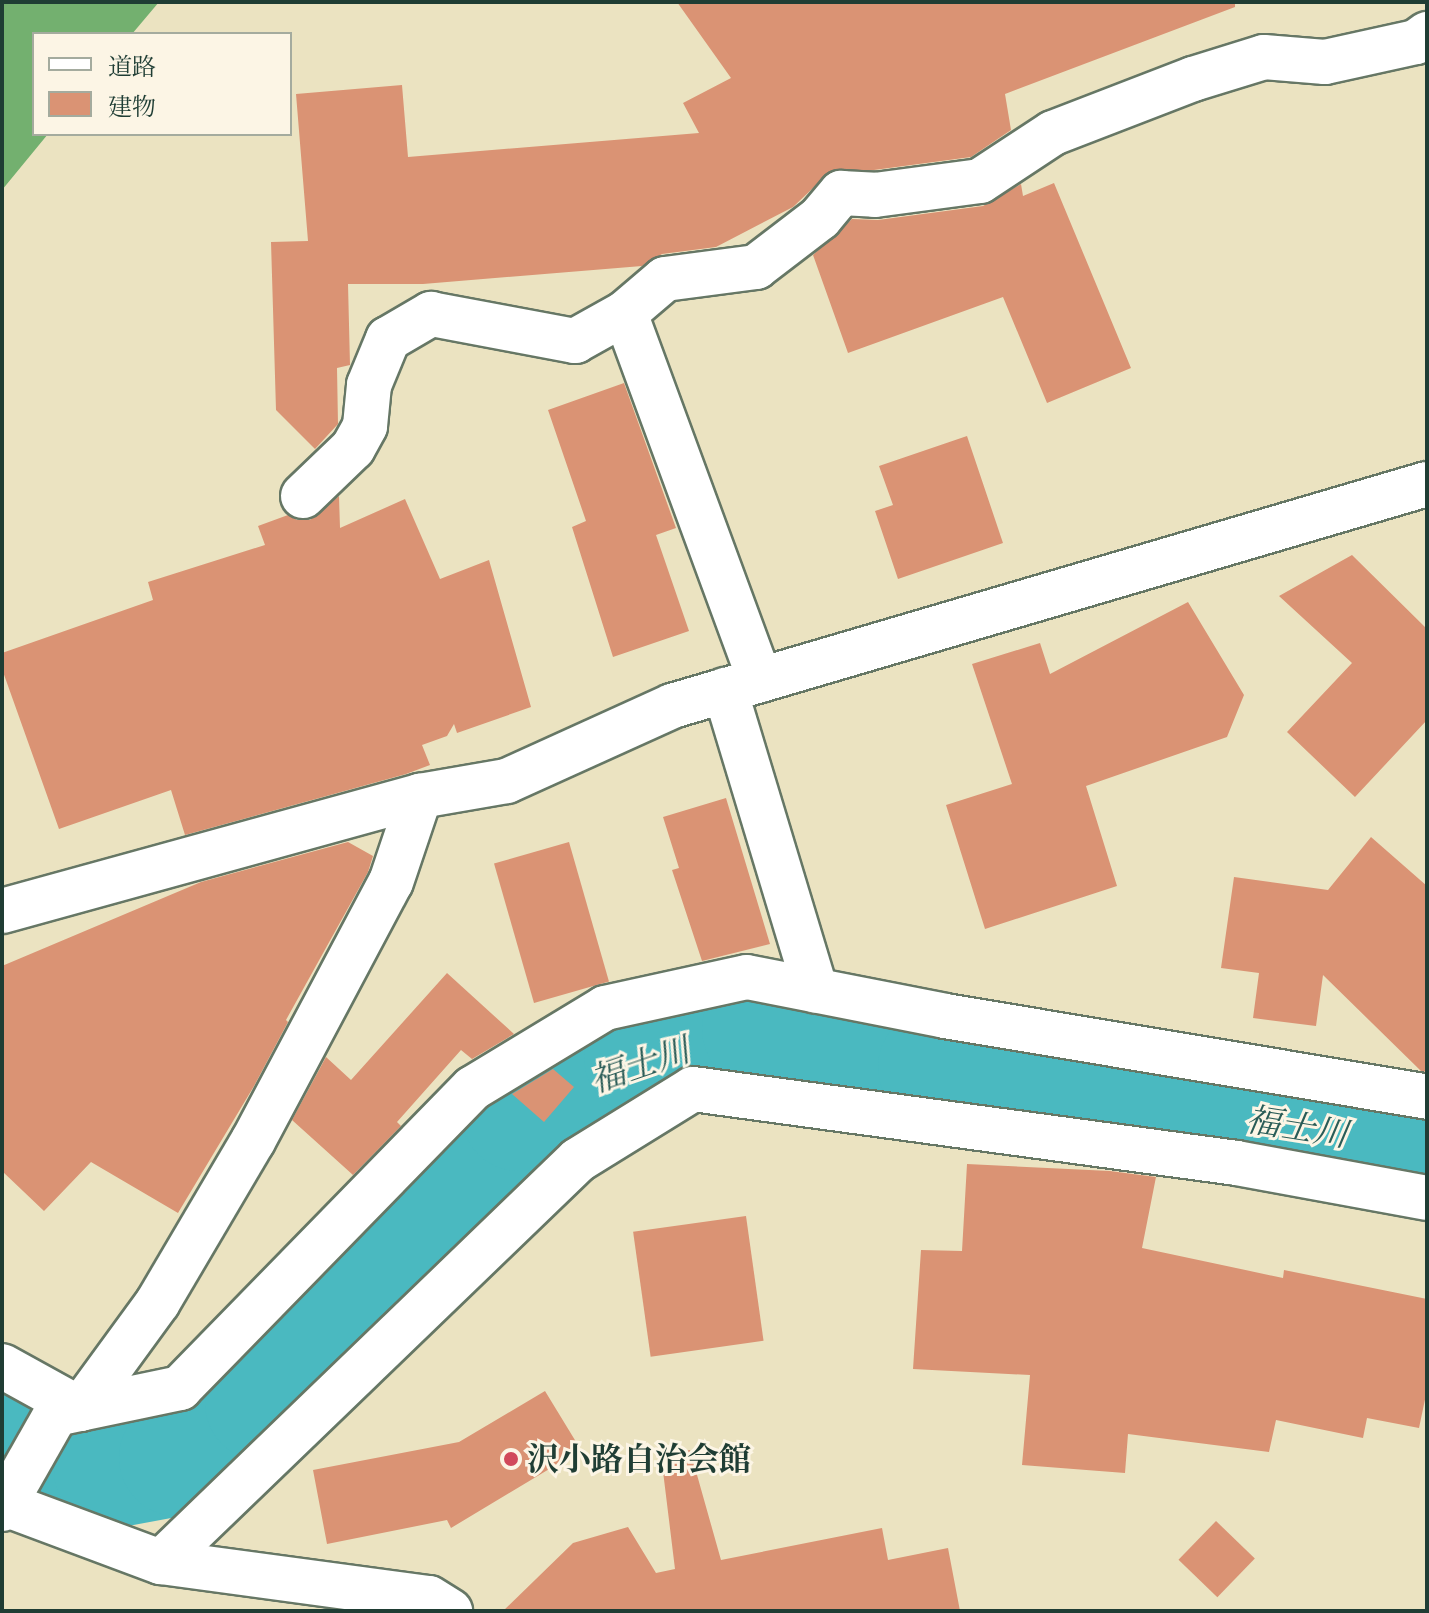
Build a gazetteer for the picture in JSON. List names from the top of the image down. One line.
{"water":["福士川"],"places":["沢小路自治会館"],"legend":["道路","建物"]}
